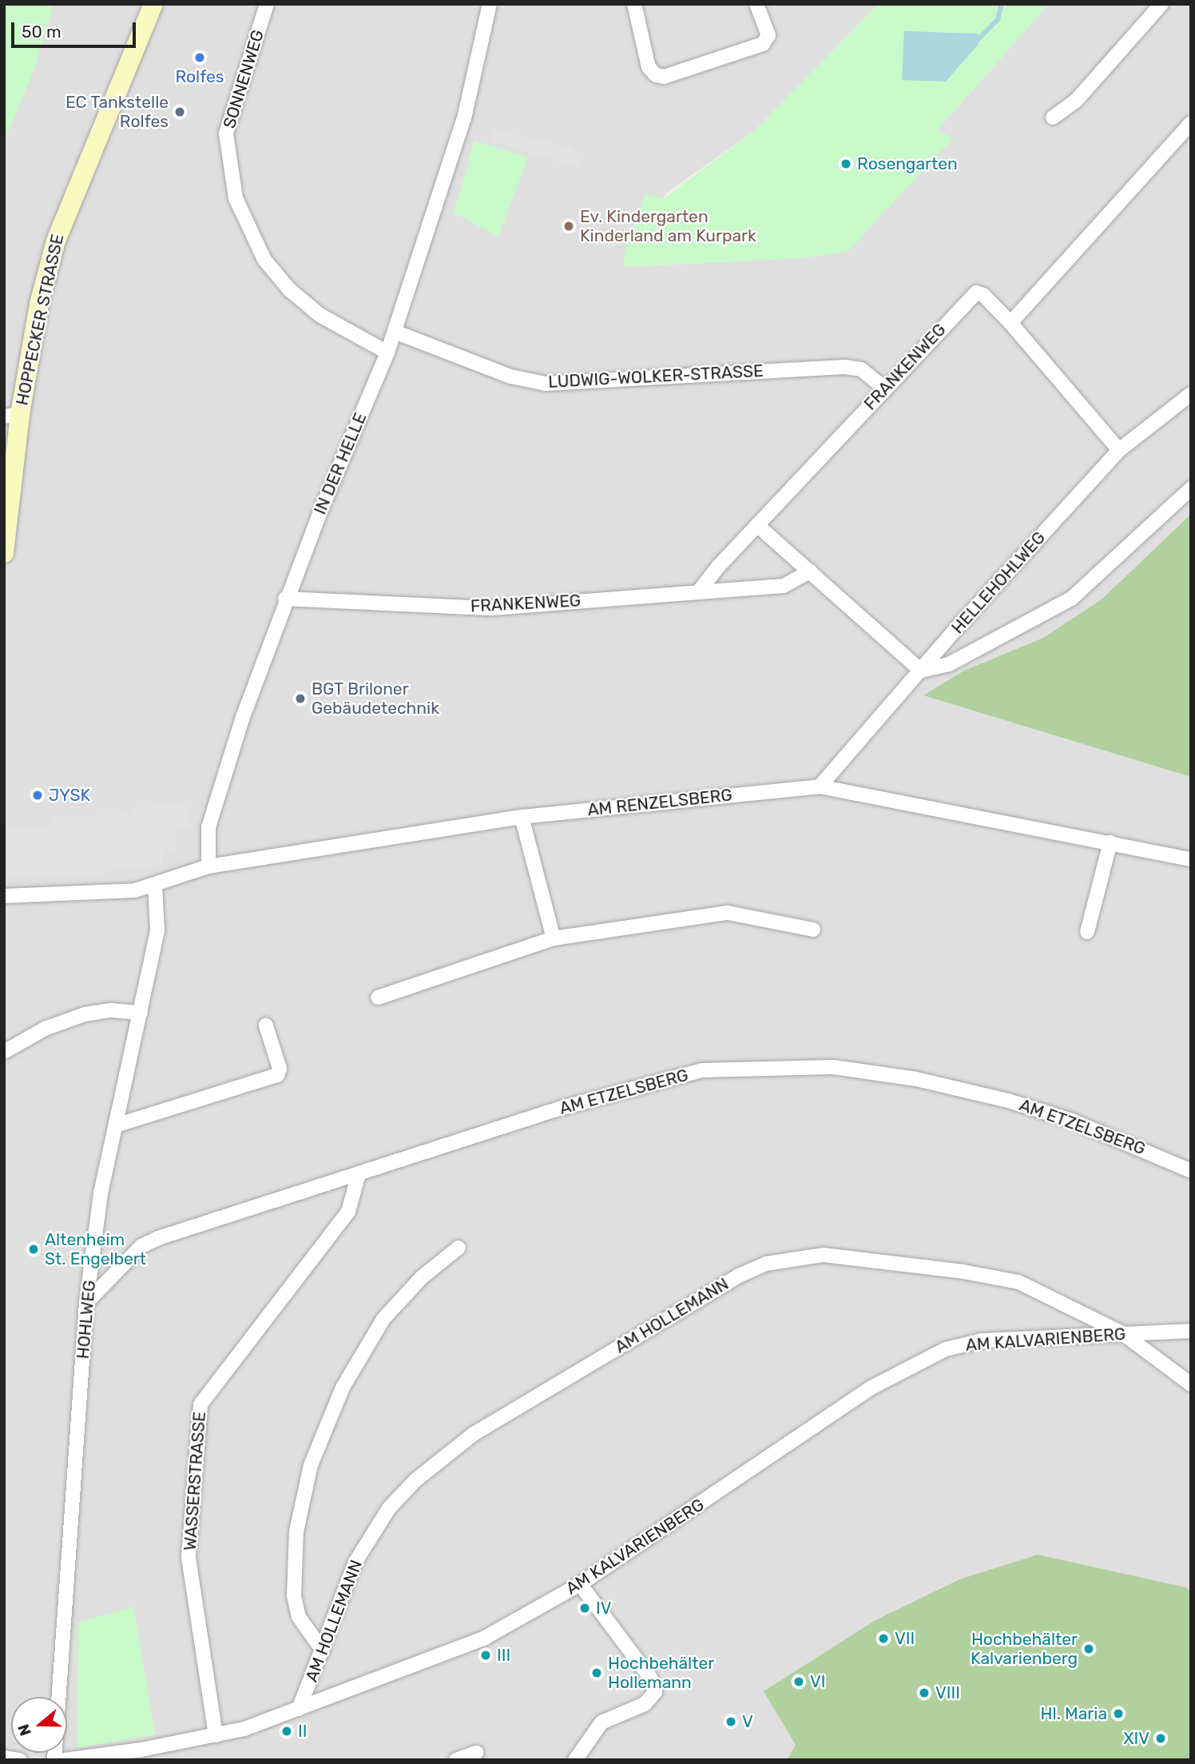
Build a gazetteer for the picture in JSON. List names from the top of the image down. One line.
{"streets":{"street":["SONNENWEG","HOPPECKER STRASSE","FRANKENWEG","LUDWIG-WOLKER-STRASSE","IN DER HELLE","HELLEHOHLWEG","AM RENZELSBERG","AM ETZELSBERG","AM HOLLEMANN","HOHLWEG","AM KALVARIENBERG","WASSERSTRASSE"]},"crossings":[["SONNENWEG","IN DER HELLE"],["FRANKENWEG","LUDWIG-WOLKER-STRASSE"],["FRANKENWEG","IN DER HELLE"],["FRANKENWEG","HELLEHOHLWEG"],["LUDWIG-WOLKER-STRASSE","IN DER HELLE"],["IN DER HELLE","AM RENZELSBERG"],["HELLEHOHLWEG","AM RENZELSBERG"],["AM ETZELSBERG","HOHLWEG"],["AM ETZELSBERG","WASSERSTRASSE"],["AM HOLLEMANN","AM KALVARIENBERG"],["AM KALVARIENBERG","WASSERSTRASSE"]],"places":["Rolfes","EC Tankstelle Rolfes","Rosengarten","Ev. Kindergarten Kinderland am Kurpark","BGT Briloner Gebäudetechnik","JYSK","Altenheim St. Engelbert","IV","VII","Hochbehälter Kalvarienberg","III","Hochbehälter Hollemann","VI","VIII","Hl. Maria","V","II","XIV"],"scale_bar":"50 m","north":"left"}
